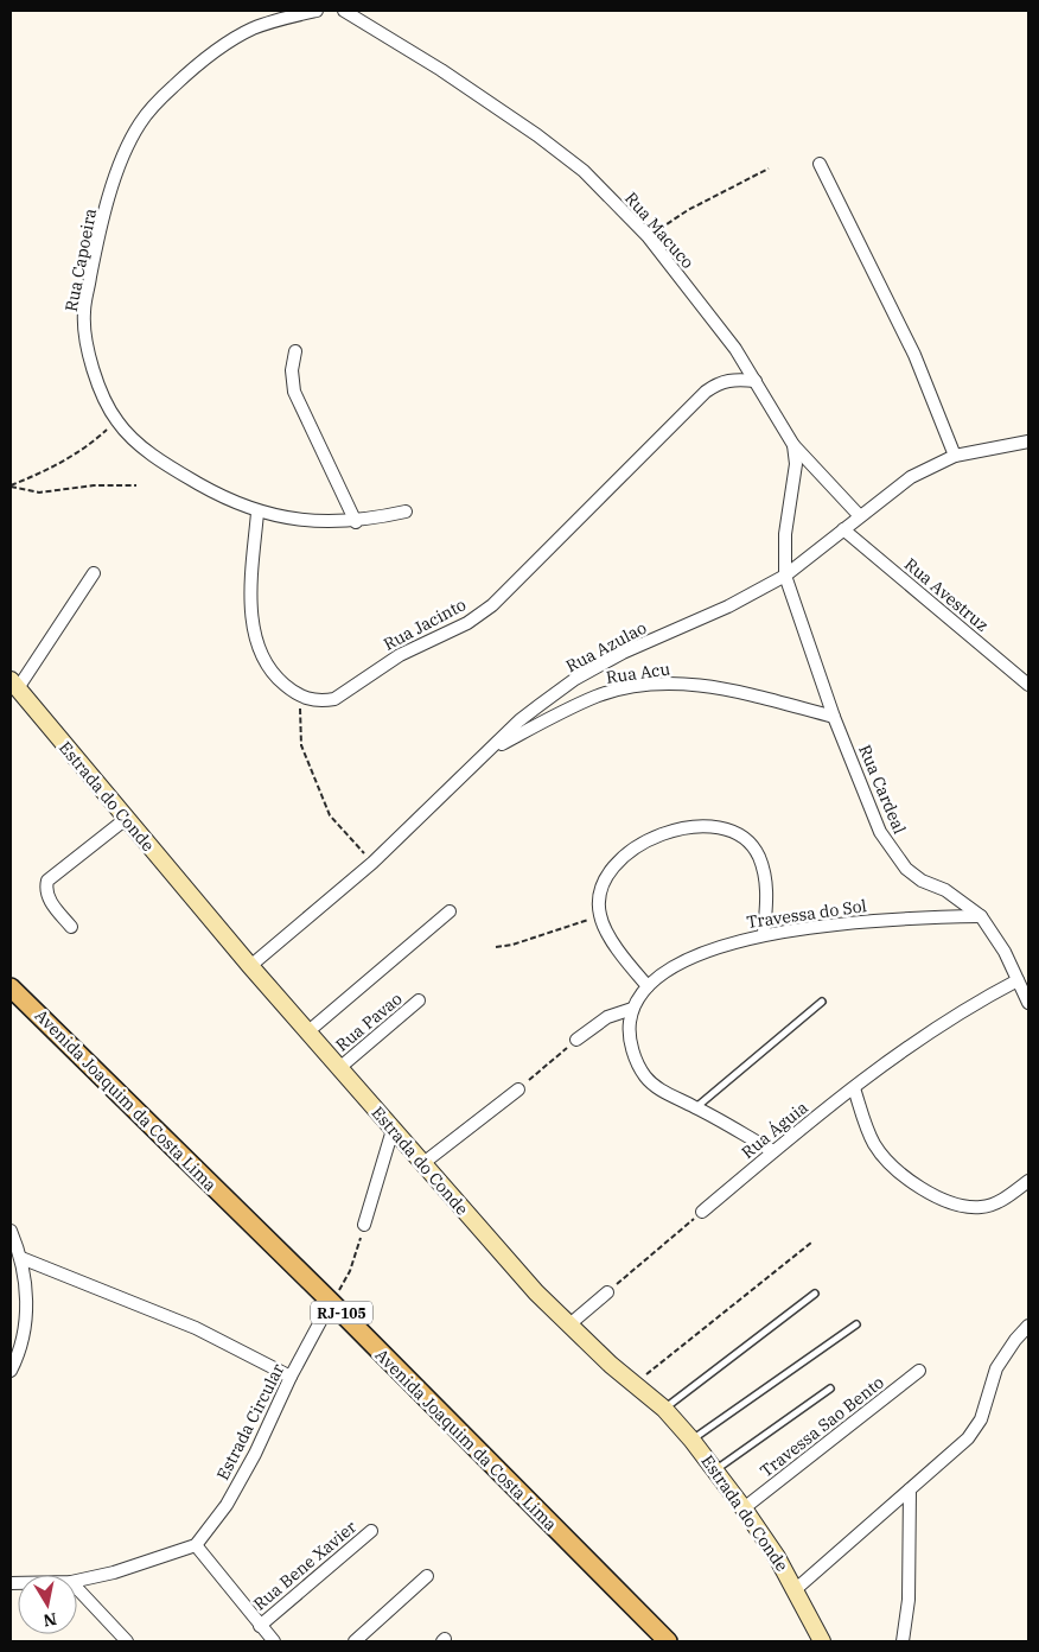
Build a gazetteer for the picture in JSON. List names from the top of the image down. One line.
{"streets":{"main road":["Avenida Joaquim da Costa Lima","RJ-105"],"street":["Rua Macuco","Rua Capoeira","Rua Avestruz","Rua Jacinto","Rua Azulao","Rua Acu","Rua Cardeal","Estrada do Conde","Travessa do Sol","Rua Pavao","Rua Águia","Estrada Circular","Travessa Sao Bento","Rua Bene Xavier"]},"crossings":[["Rua Macuco","Rua Jacinto"],["Rua Macuco","Rua Azulao"],["Rua Macuco","Rua Cardeal"],["Rua Avestruz","Rua Azulao"],["Rua Azulao","Rua Acu"],["Rua Azulao","Rua Cardeal"],["Rua Azulao","Estrada do Conde"],["Rua Acu","Rua Cardeal"],["Rua Cardeal","Travessa do Sol"],["Rua Cardeal","Rua Águia"],["Estrada do Conde","Rua Pavao"],["Estrada do Conde","Travessa Sao Bento"],["Avenida Joaquim da Costa Lima","Estrada Circular"]],"north":"bottom"}
